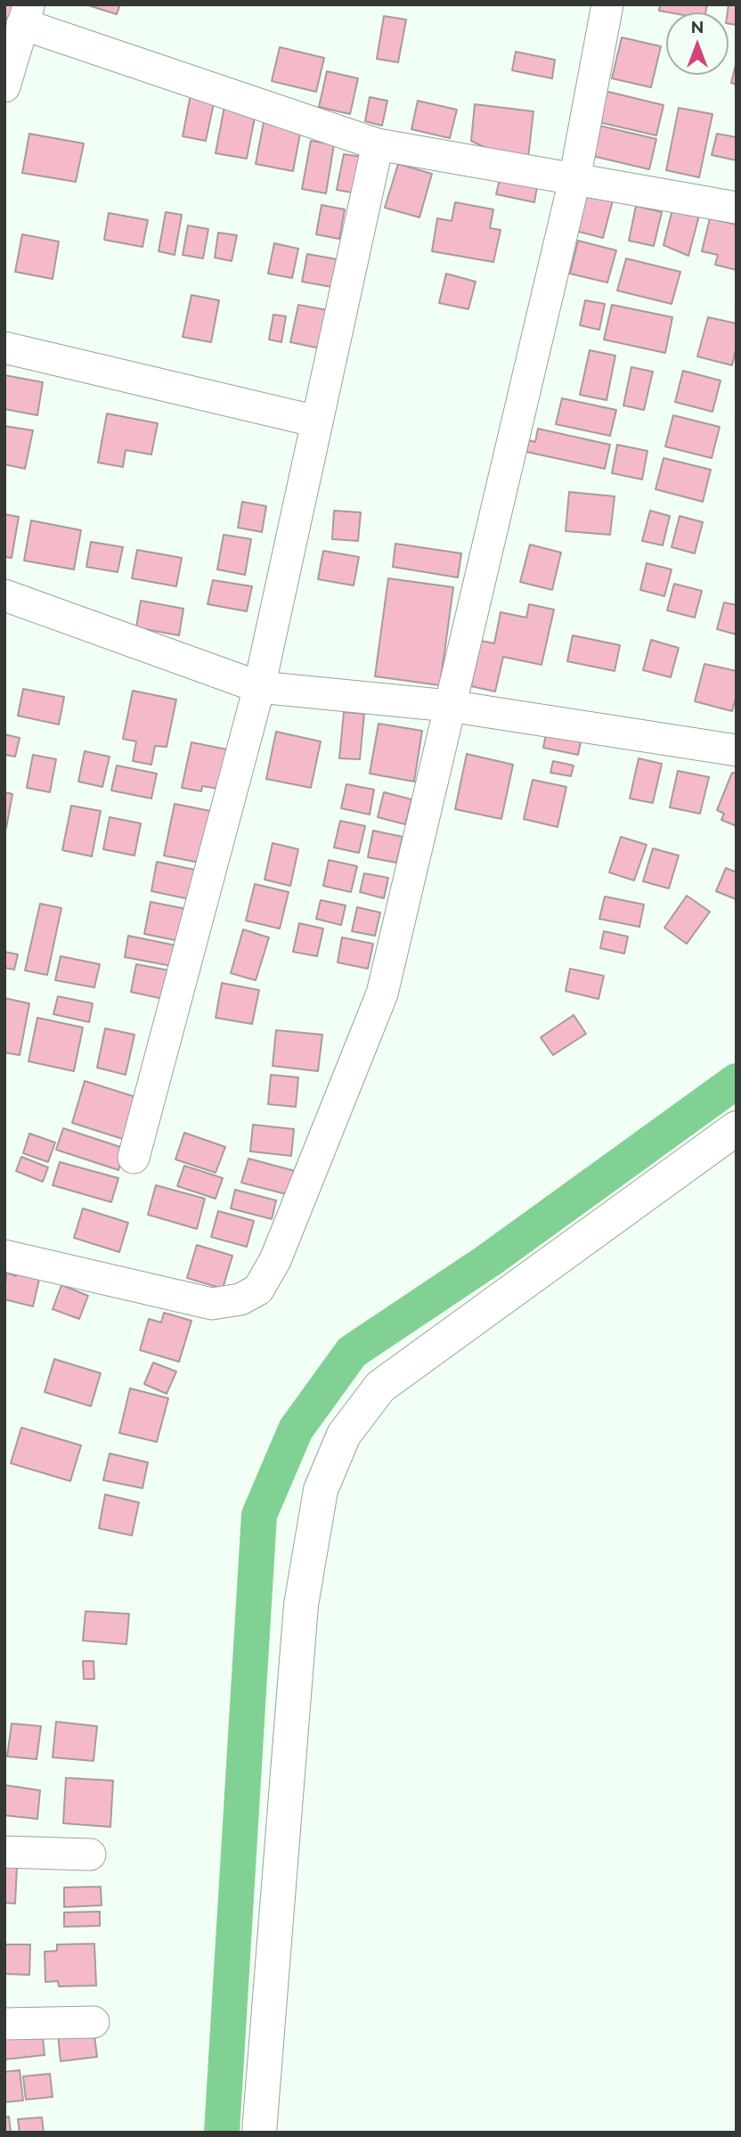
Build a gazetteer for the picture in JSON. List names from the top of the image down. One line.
{"north":"top"}
